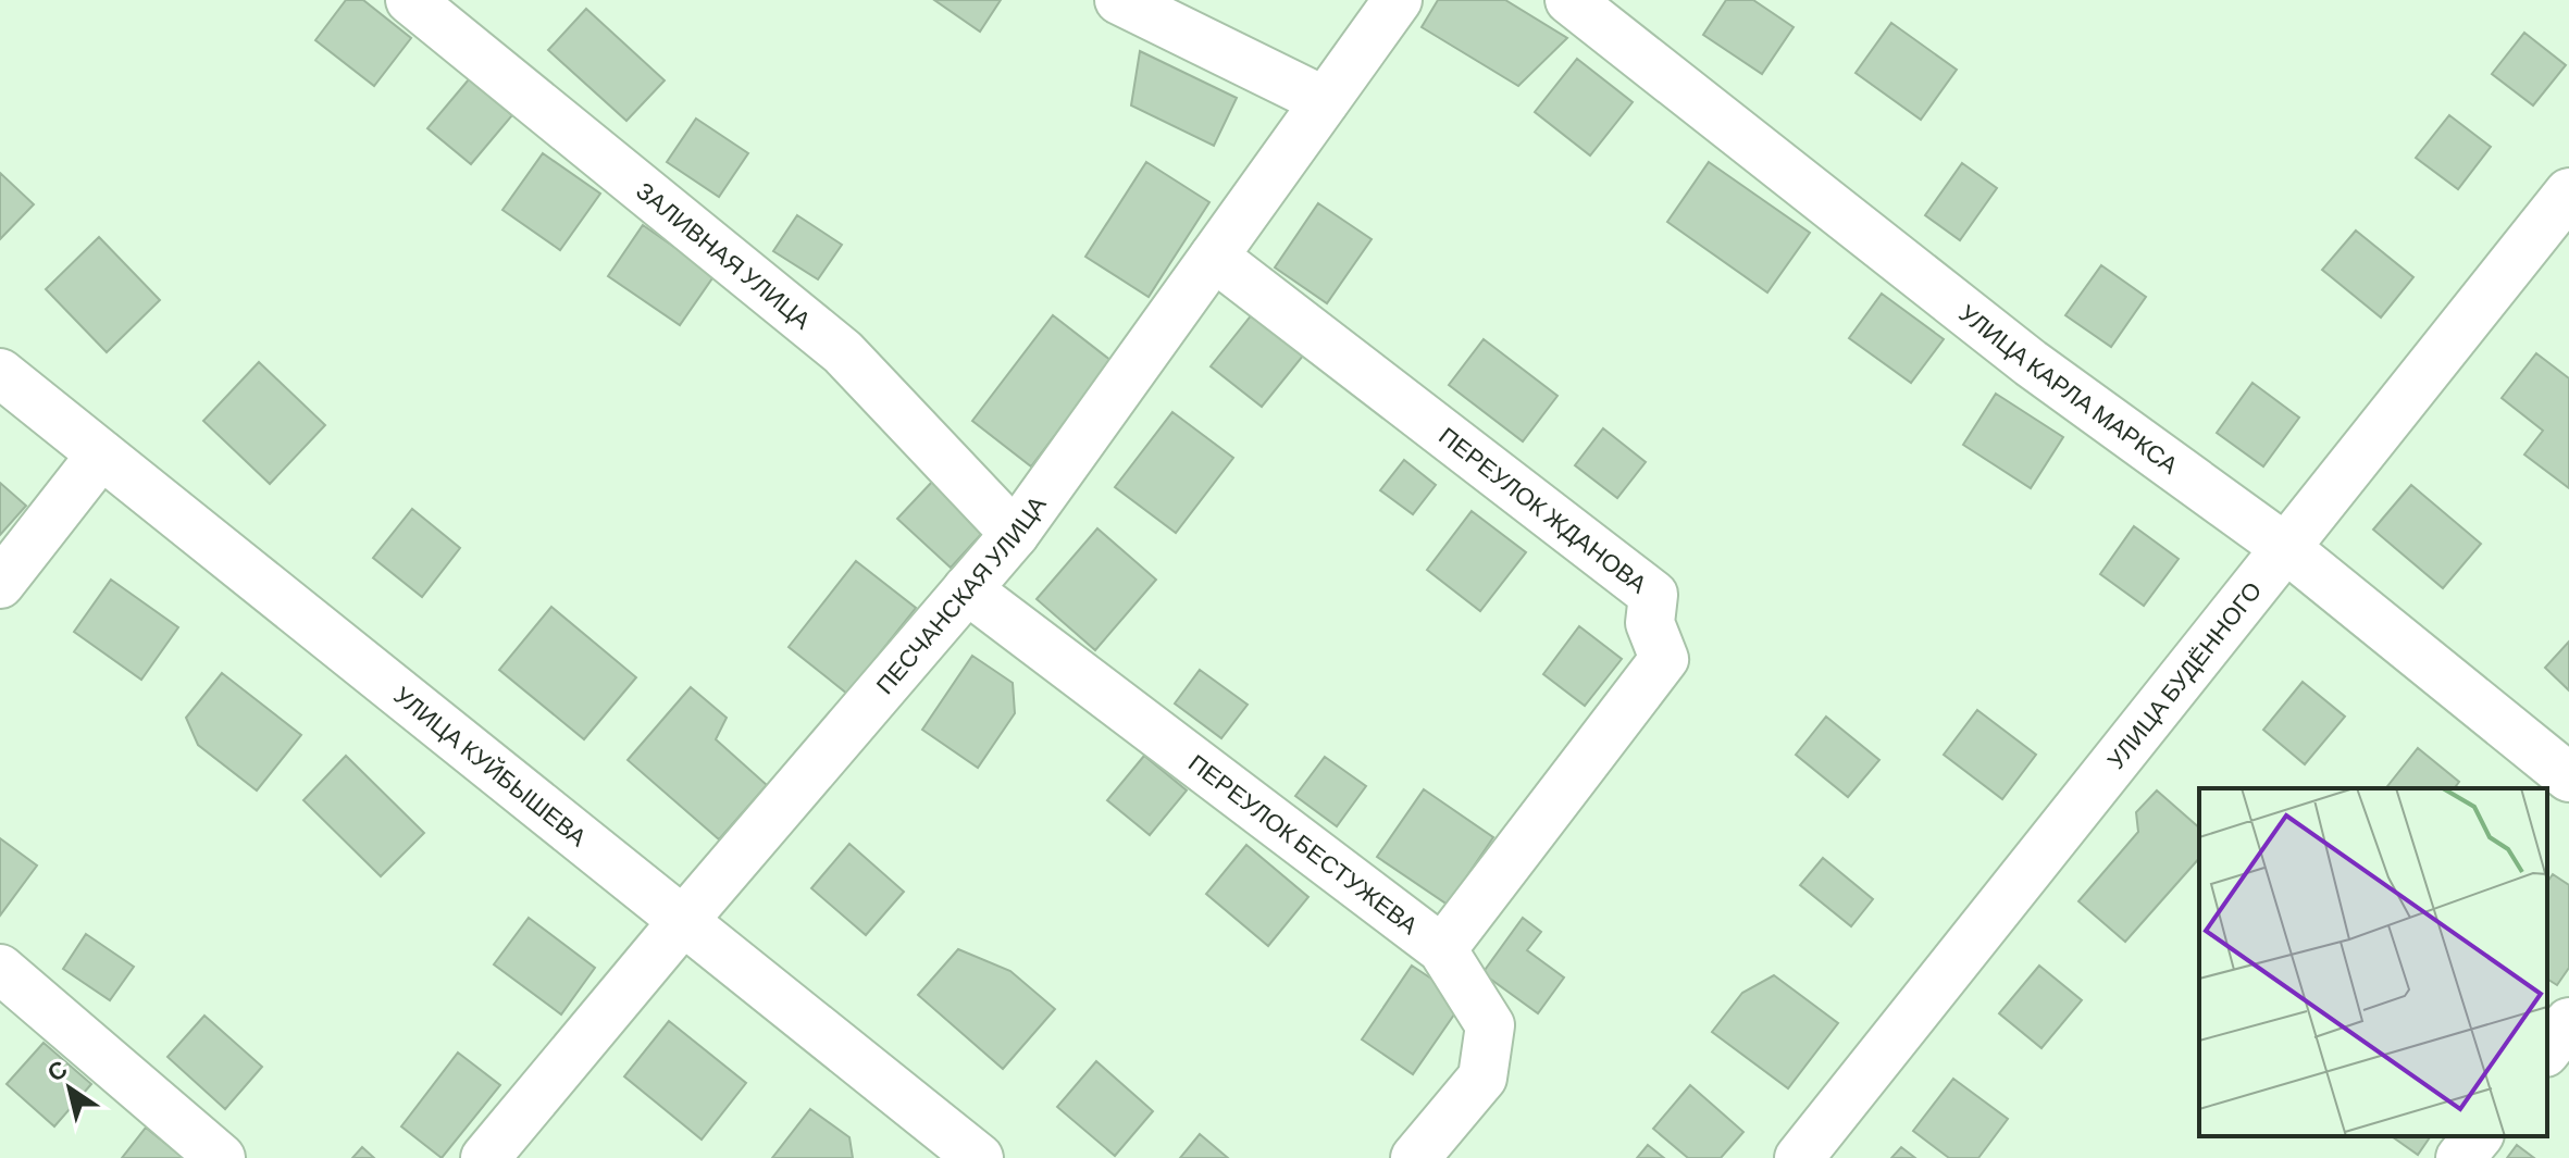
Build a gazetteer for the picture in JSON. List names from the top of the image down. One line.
{"streets":{"street":["ЗАЛИВНАЯ УЛИЦА","УЛИЦА КАРЛА МАРКСА","ПЕРЕУЛОК ЖДАНОВА","ПЕСЧАНСКАЯ УЛИЦА","УЛИЦА БУДЁННОГО","УЛИЦА КУЙБЫШЕВА","ПЕРЕУЛОК БЕСТУЖЕВА"]},"crossings":[["ЗАЛИВНАЯ УЛИЦА","ПЕСЧАНСКАЯ УЛИЦА"],["УЛИЦА КАРЛА МАРКСА","УЛИЦА БУДЁННОГО"],["ПЕРЕУЛОК ЖДАНОВА","ПЕСЧАНСКАЯ УЛИЦА"],["ПЕРЕУЛОК ЖДАНОВА","ПЕРЕУЛОК БЕСТУЖЕВА"],["ПЕСЧАНСКАЯ УЛИЦА","УЛИЦА КУЙБЫШЕВА"],["ПЕСЧАНСКАЯ УЛИЦА","ПЕРЕУЛОК БЕСТУЖЕВА"]],"north":"top left"}
